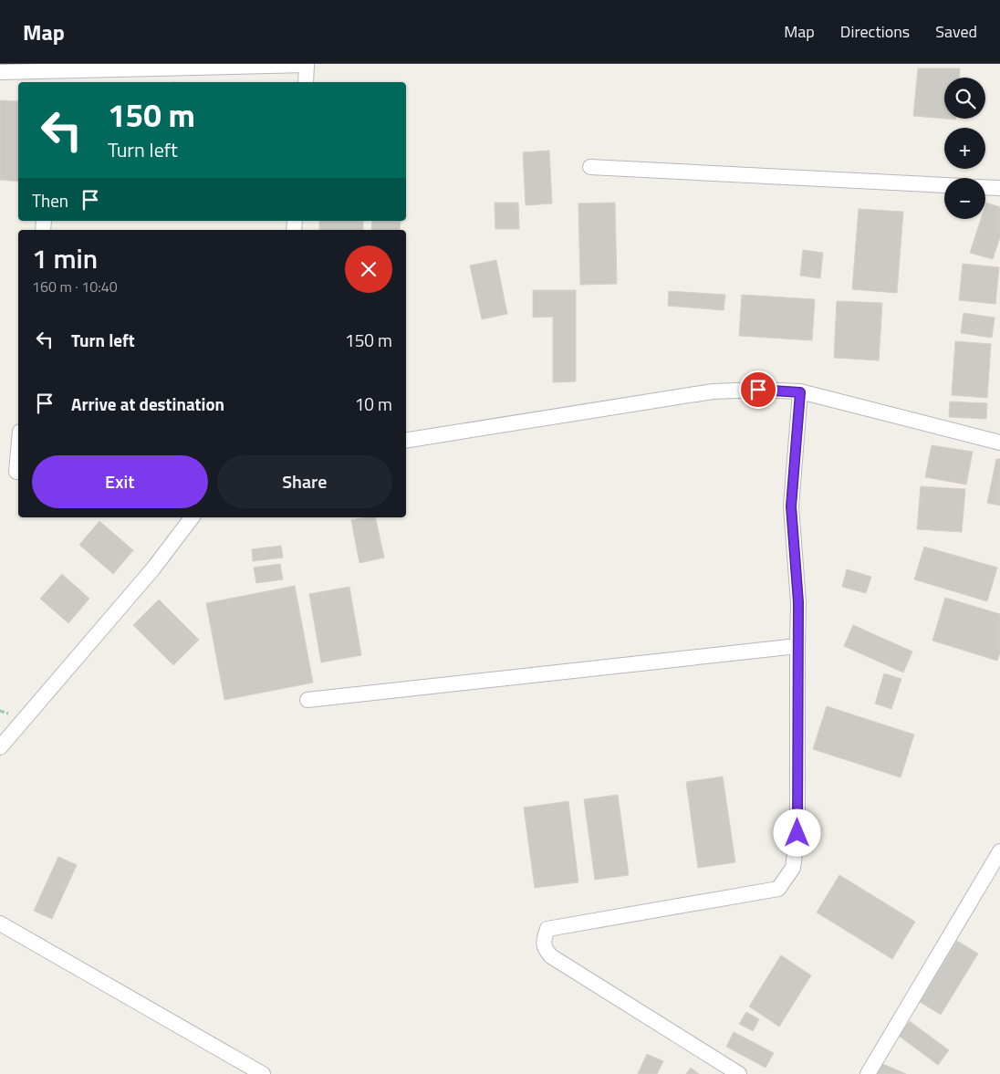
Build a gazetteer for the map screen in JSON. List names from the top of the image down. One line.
{"page":{"header":"Map","nav":["Map","Directions","Saved"],"map_buttons":["+","−"],"turn":["150 m","Turn left"],"then":"Then","heading":["1 min","160 m · 10:40"],"list":[{"name":"Turn left","value":"150 m"},{"name":"Arrive at destination","value":"10 m"}],"buttons":["Exit","Share"]}}
